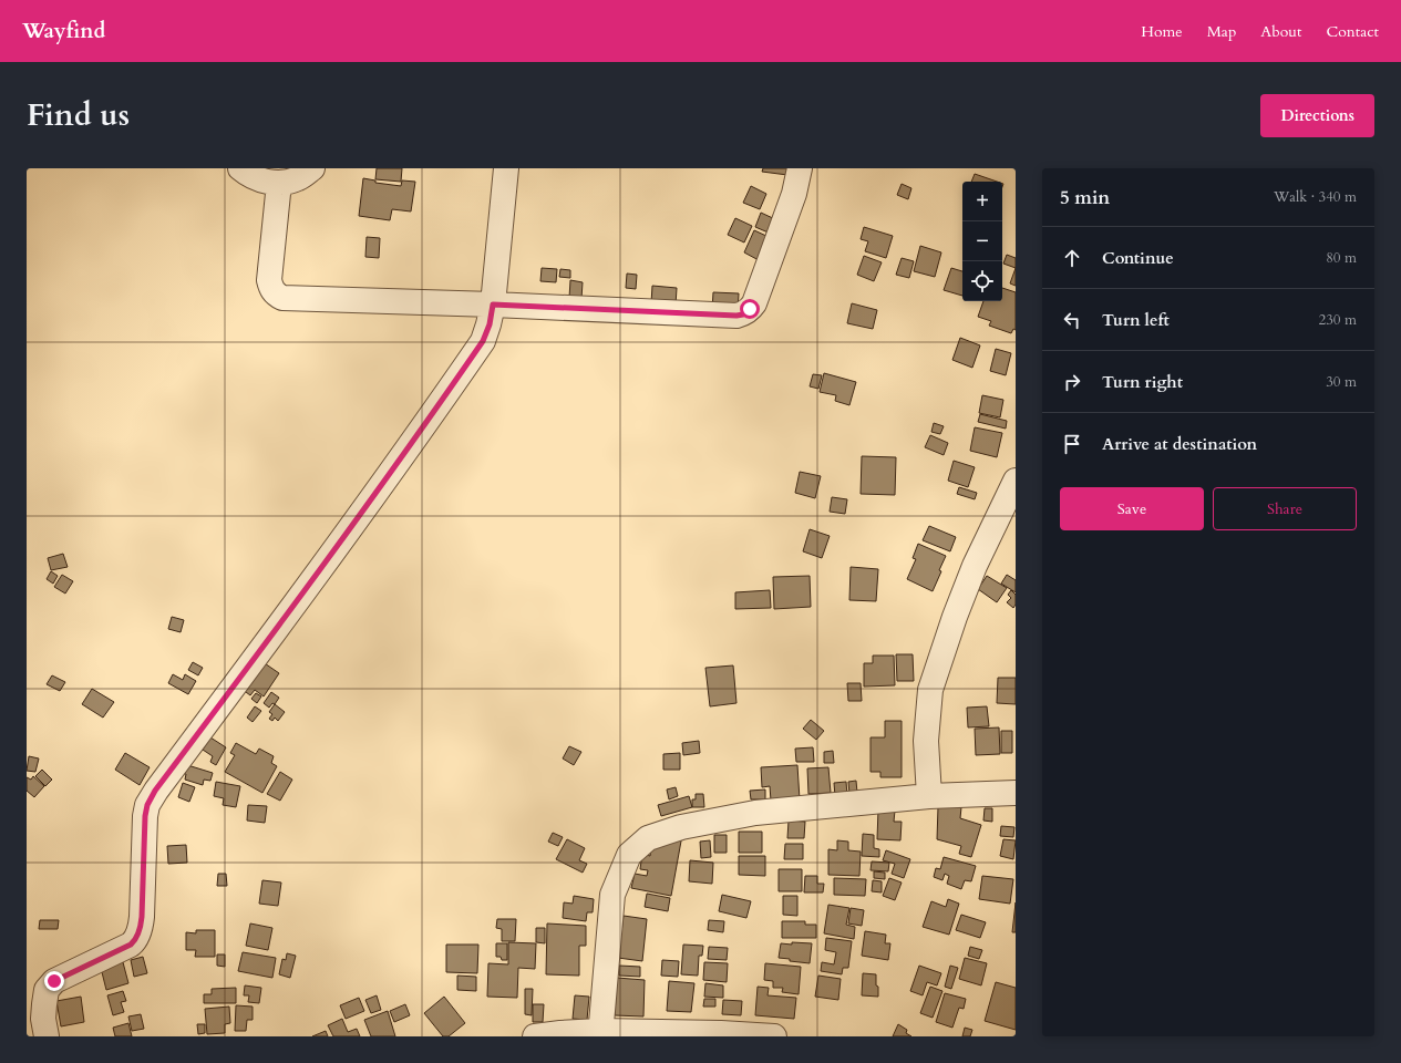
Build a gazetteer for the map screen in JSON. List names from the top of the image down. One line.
{"page":{"header":"Wayfind","nav":["Home","Map","About","Contact"],"title":"Find us","buttons":["Directions",["Save","Share"]],"heading":["5 min","Walk · 340 m"],"map_buttons":["+","−"],"list":[["Continue","80 m"],["Turn left","230 m"],["Turn right","30 m"],"Arrive at destination"]}}
